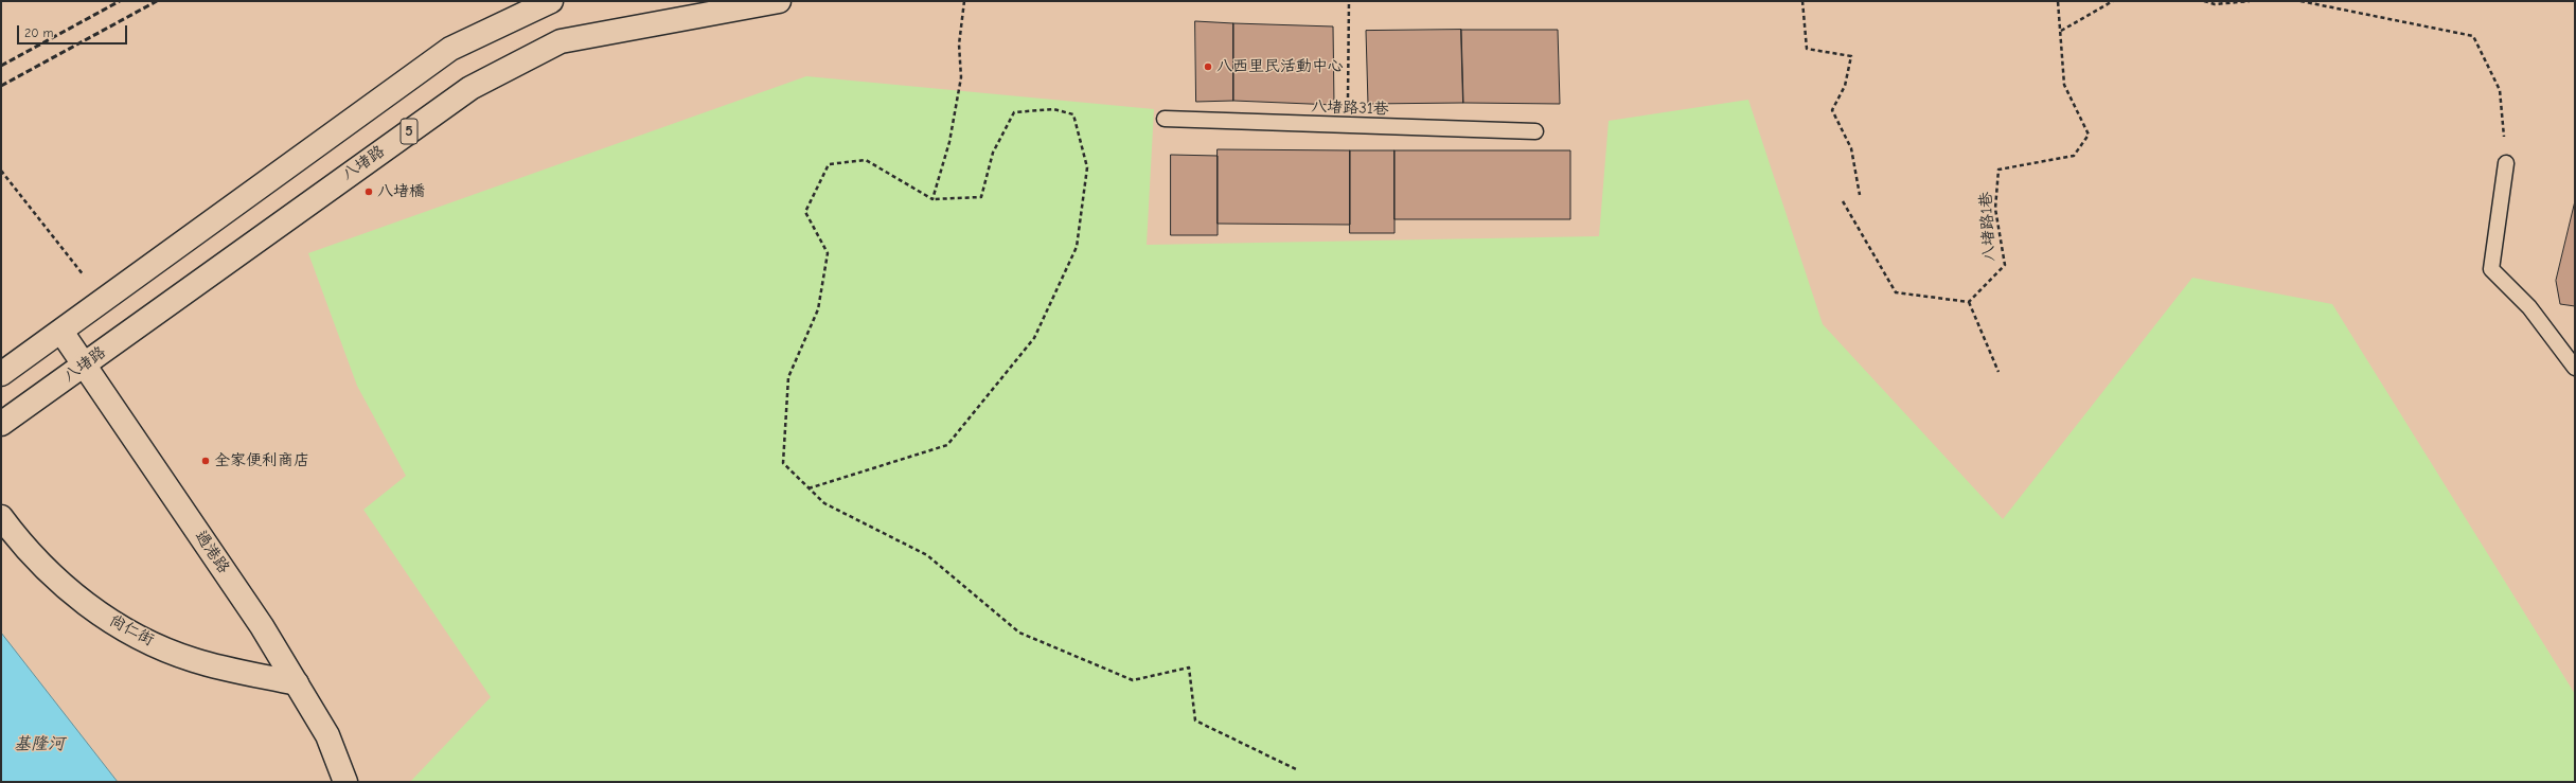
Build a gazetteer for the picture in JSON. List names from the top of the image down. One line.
{"streets":{"main road":["5","八堵路","過港路","尚仁街"],"lane":["八堵路31巷"],"path":["八堵路1巷"]},"crossings":[["八堵路","過港路"],["過港路","尚仁街"]],"water":["基隆河"],"places":["八西里民活動中心","八堵橋","全家便利商店"],"scale_bar":"20 m"}
